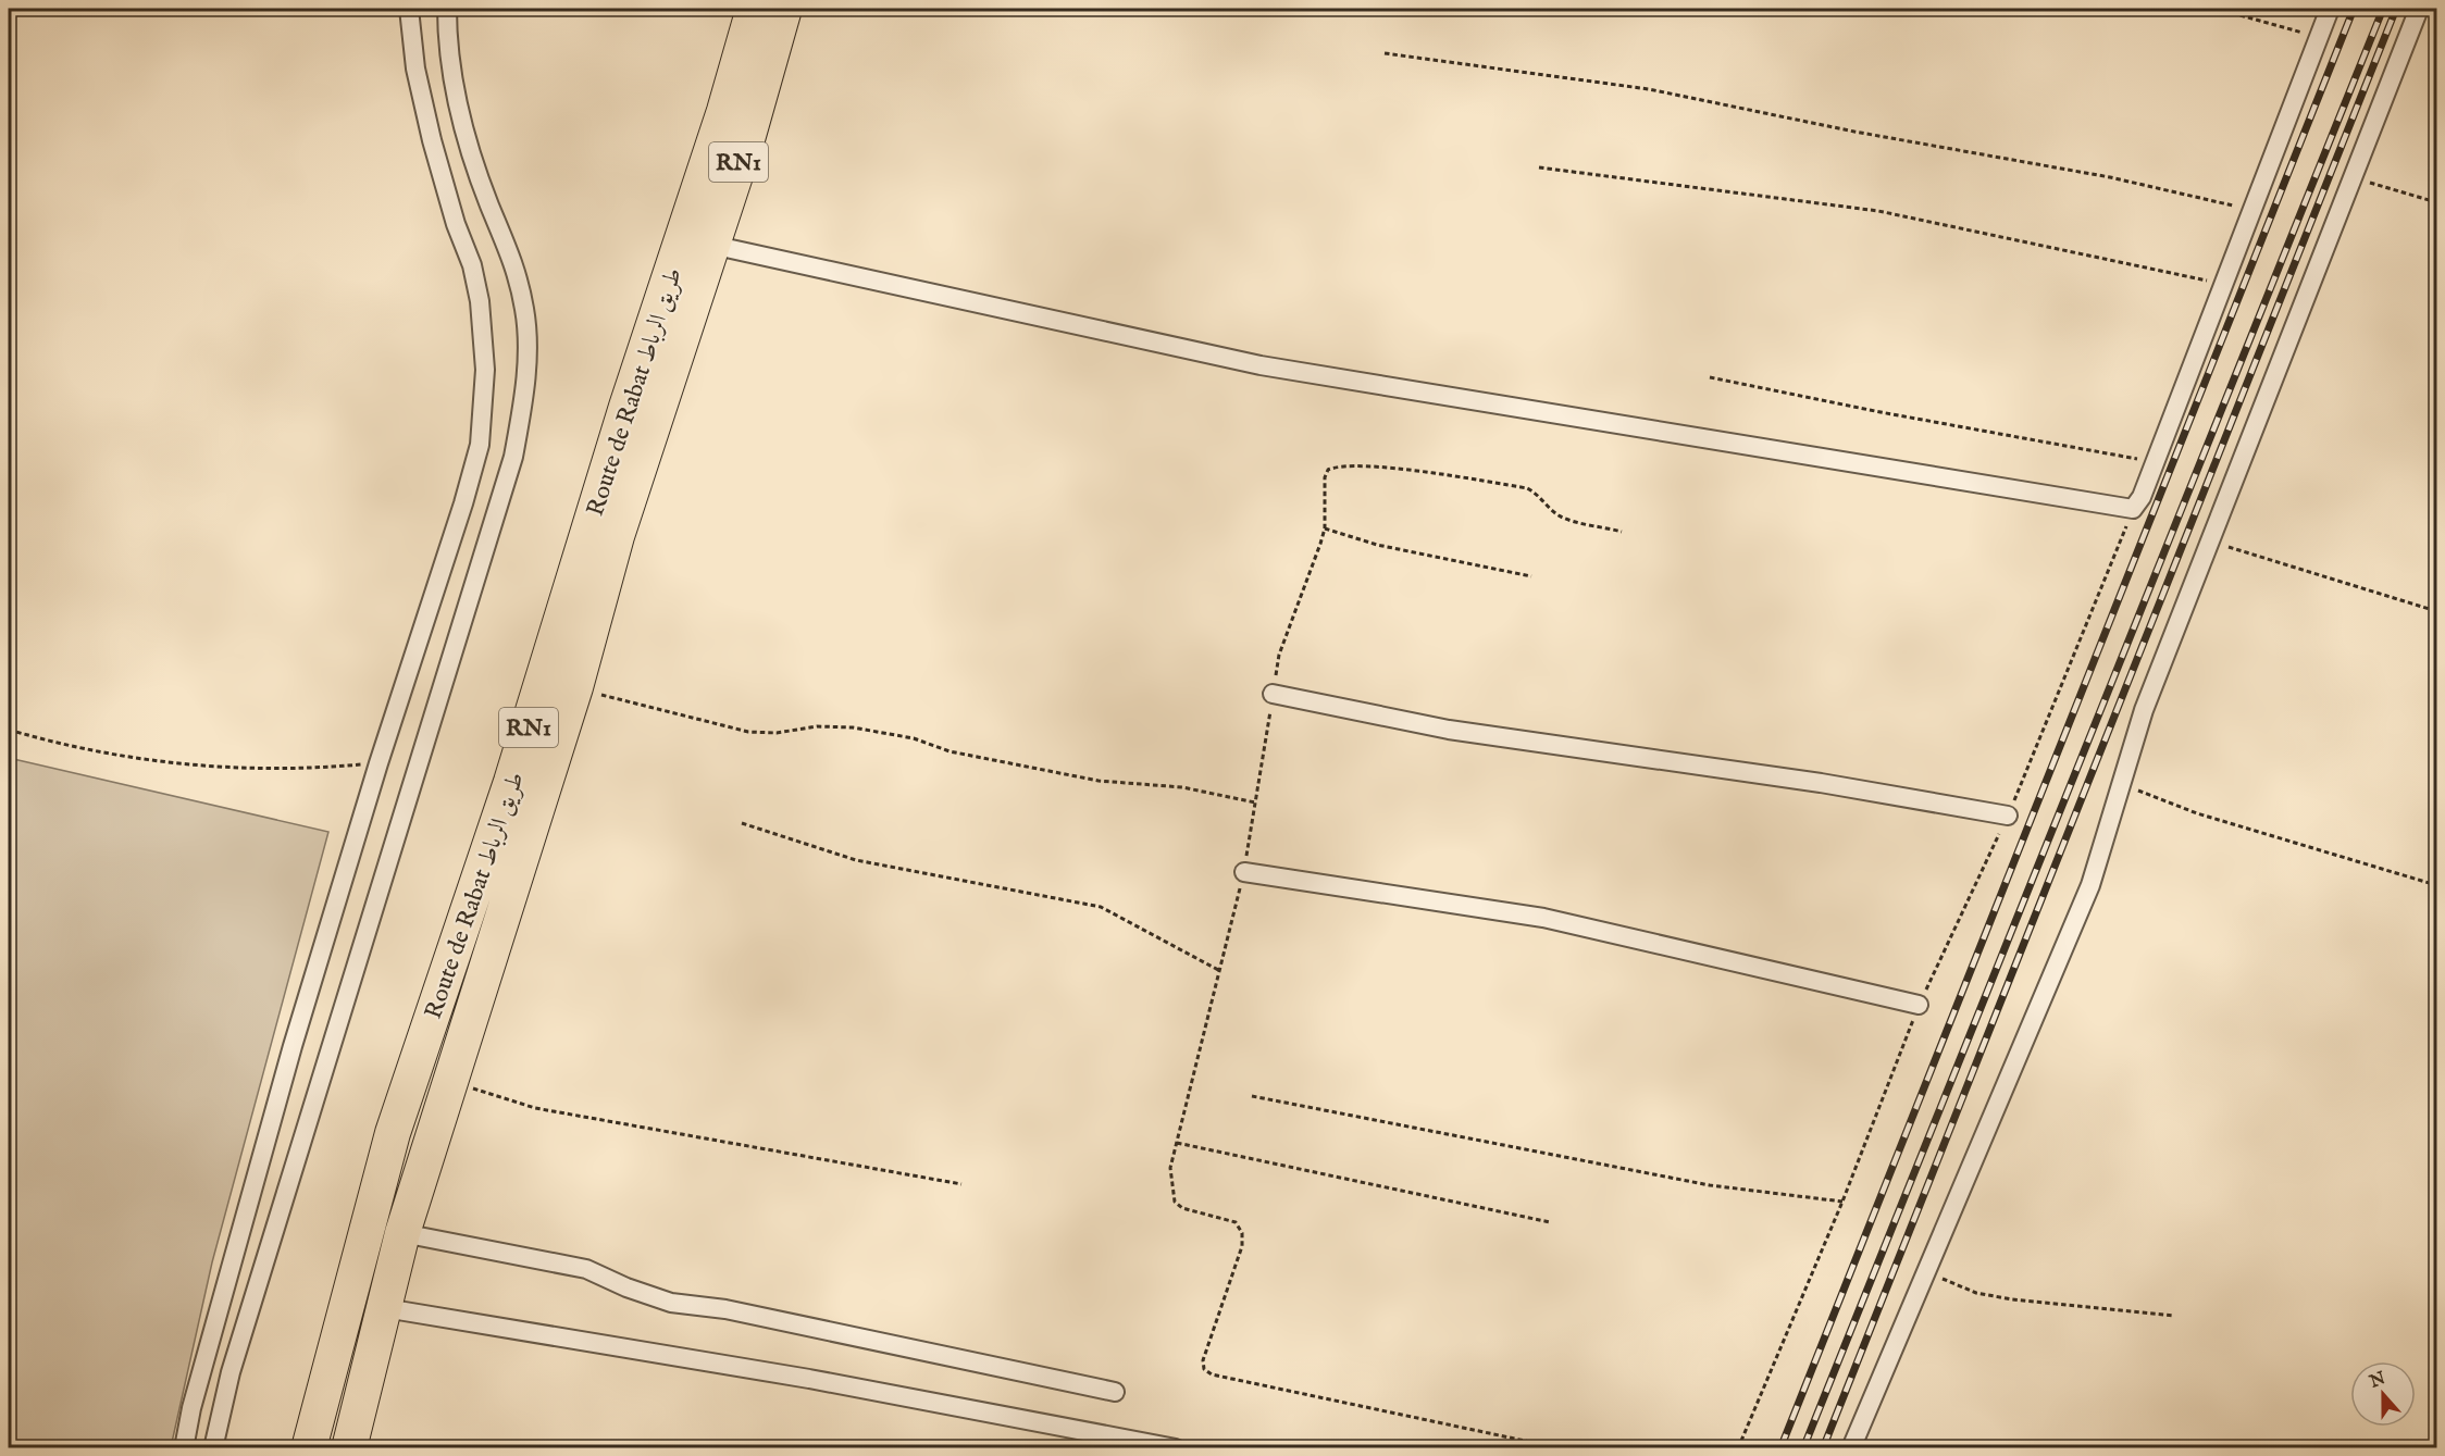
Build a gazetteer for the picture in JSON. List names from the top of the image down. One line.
{"streets":{"highway":["RN1","Route de Rabat طريق الرباط"]},"north":"top"}
